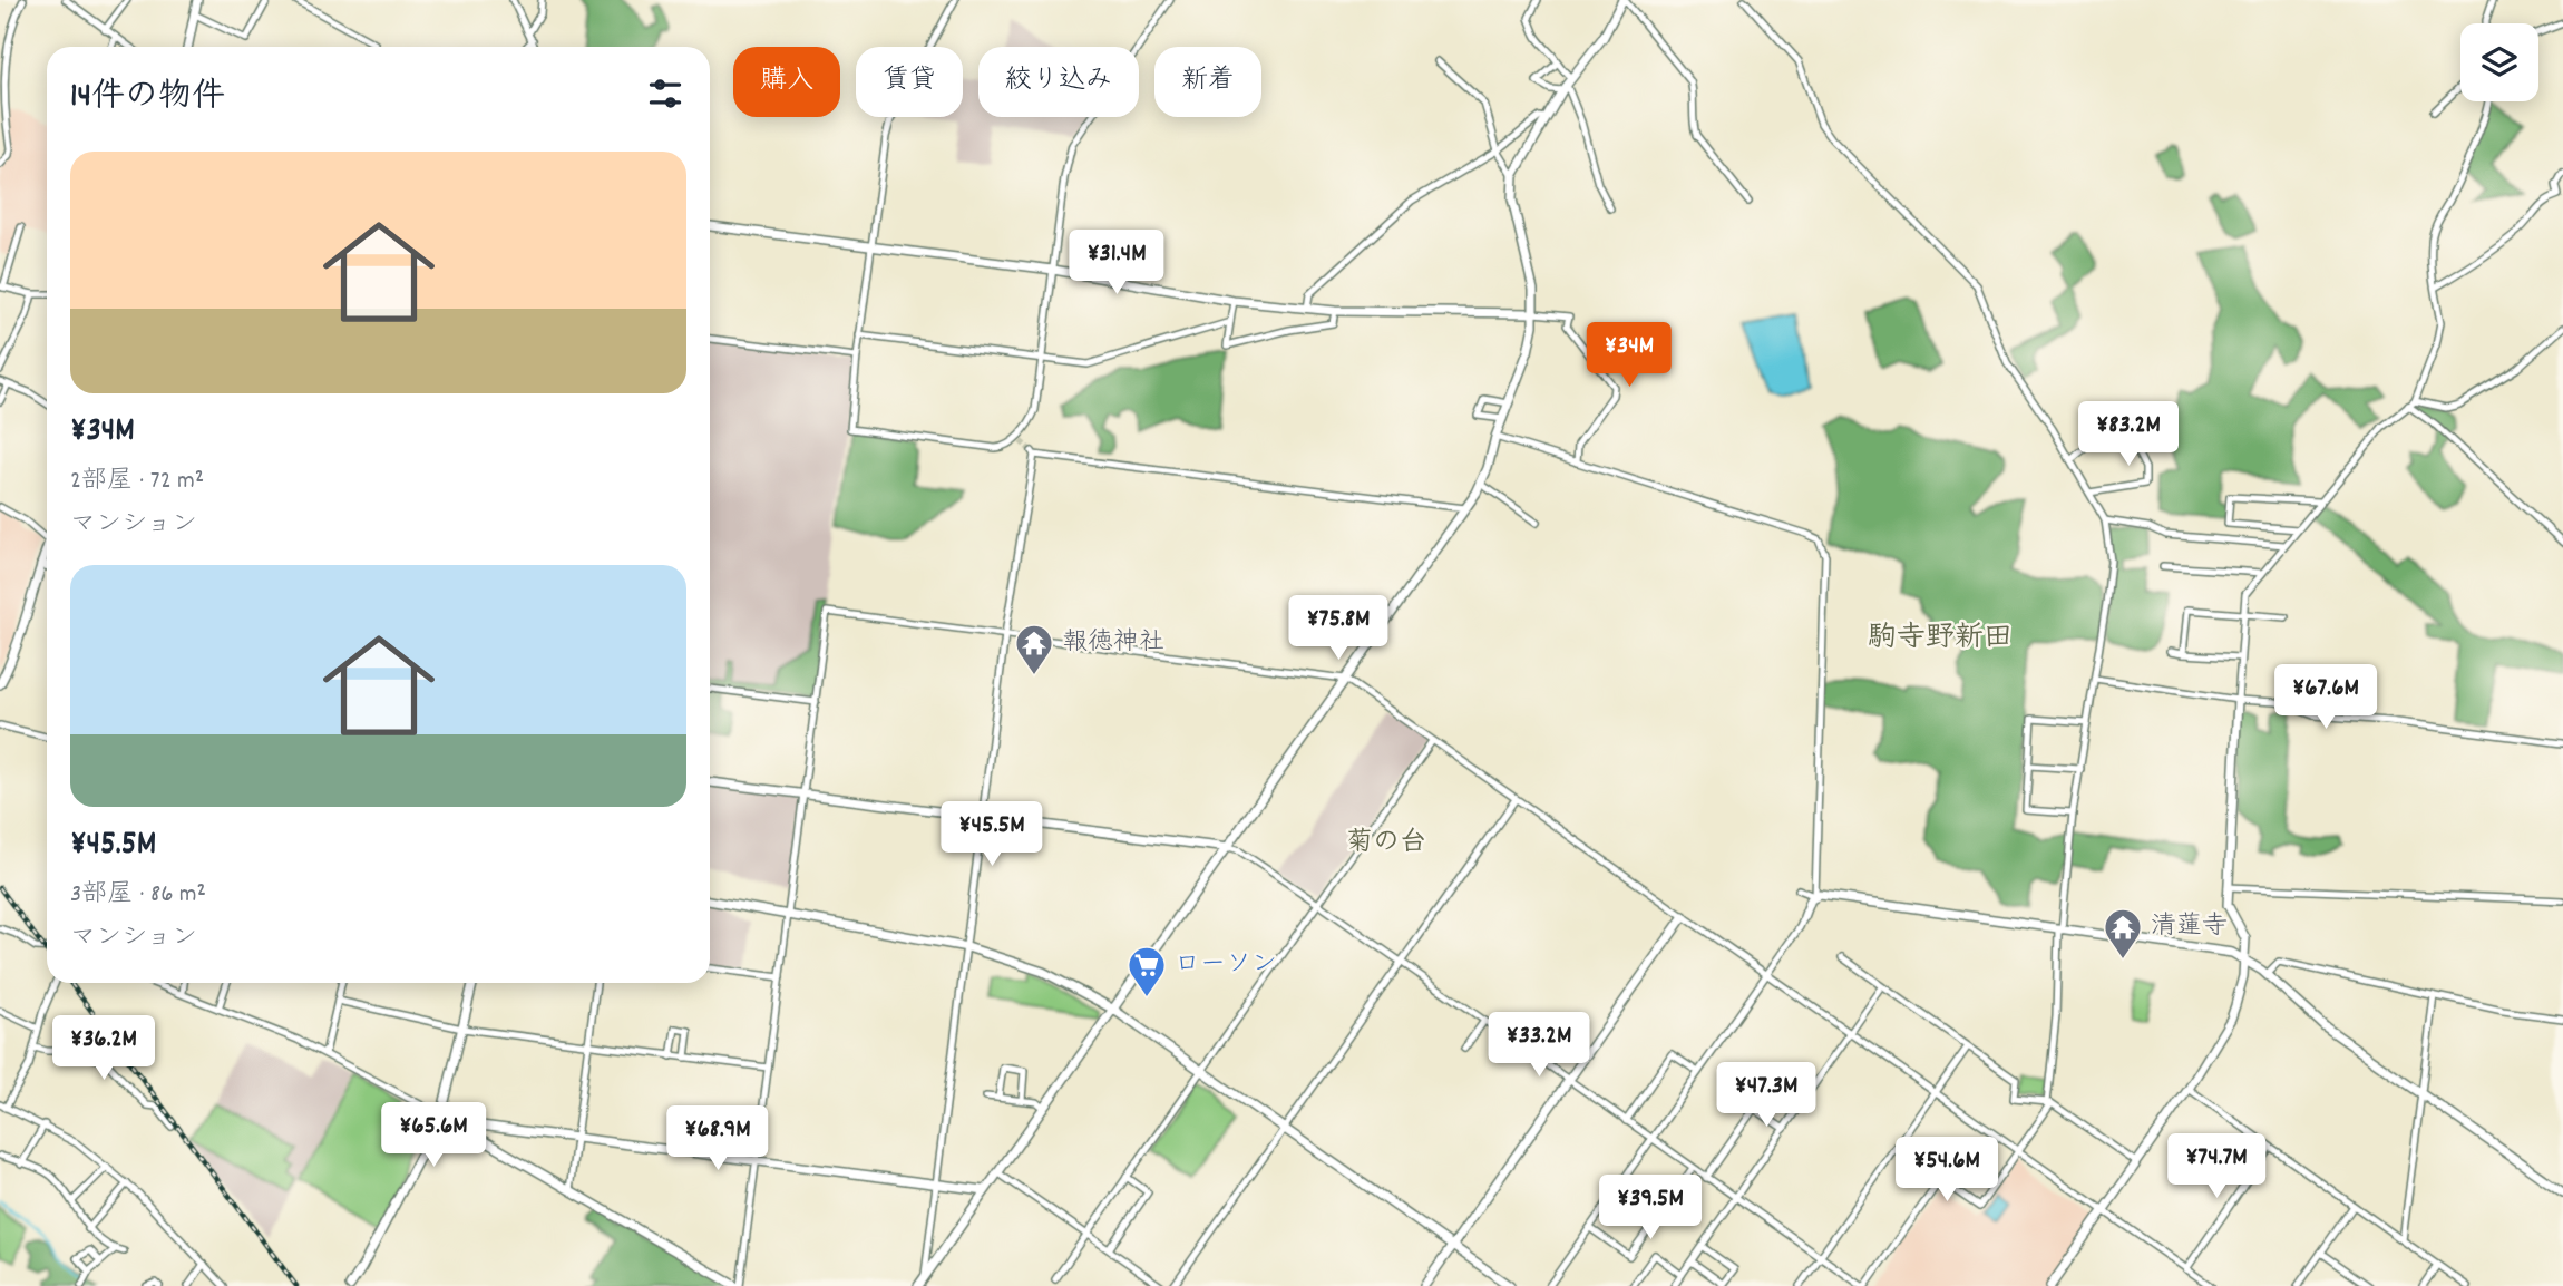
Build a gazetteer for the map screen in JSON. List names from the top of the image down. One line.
{"districts":["駒寺野新田","菊の台"],"places":{"temple":["報徳神社","清蓮寺"],"supermarket":["ローソン"]},"page":{"chip":["購入","賃貸","絞り込み","新着"],"heading":"14件の物件","list":[{"name":"¥34M","note":"2部屋 · 72 m² · マンション"},{"name":"¥45.5M","note":"3部屋 · 86 m² · マンション"}],"price":["¥31.4M","¥34M","¥83.2M","¥75.8M","¥67.6M","¥45.5M","¥33.2M","¥36.2M","¥47.3M","¥65.6M","¥68.9M","¥74.7M","¥54.6M","¥39.5M"]}}
